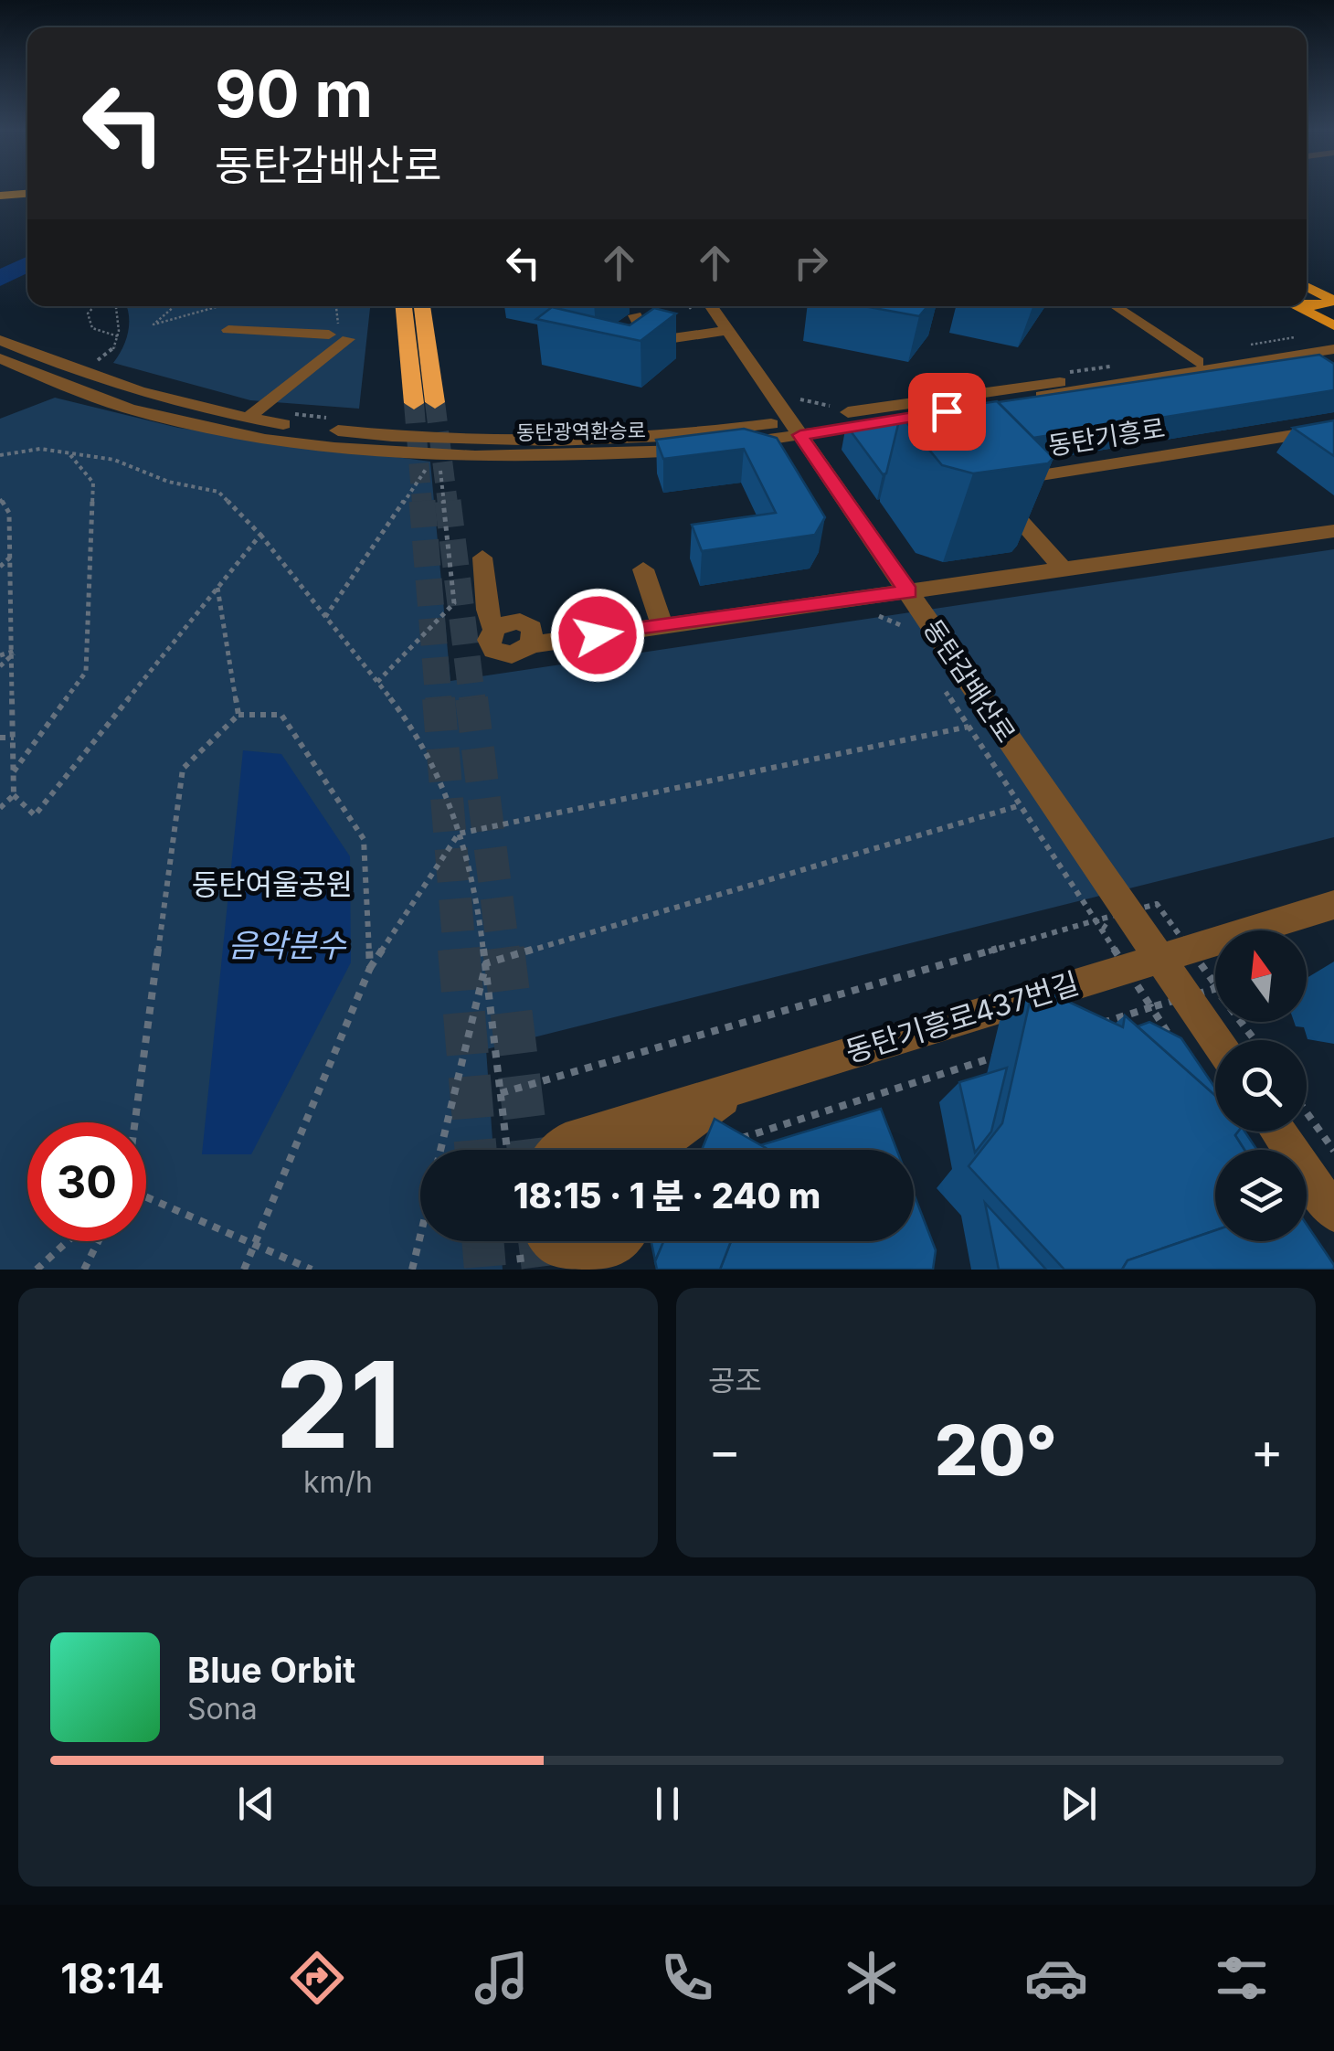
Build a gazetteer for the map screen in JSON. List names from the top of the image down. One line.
{"streets":{"street":["동탄광역환승로","동탄기흥로","동탄감배산로","동탄기흥로437번길"]},"crossings":[["동탄광역환승로","동탄감배산로"],["동탄감배산로","동탄기흥로437번길"]],"water":["음악분수"],"parks":["동탄여울공원"],"north":"top","page":{"turn":["90 m","동탄감배산로"],"limit":"30","trip":"18:15 · 1 분 · 240 m","tile":[["21","km/h"],"공조"],"heat":["−","20°","+"],"song":["Blue Orbit","Sona"],"tabs":"18:14"}}
